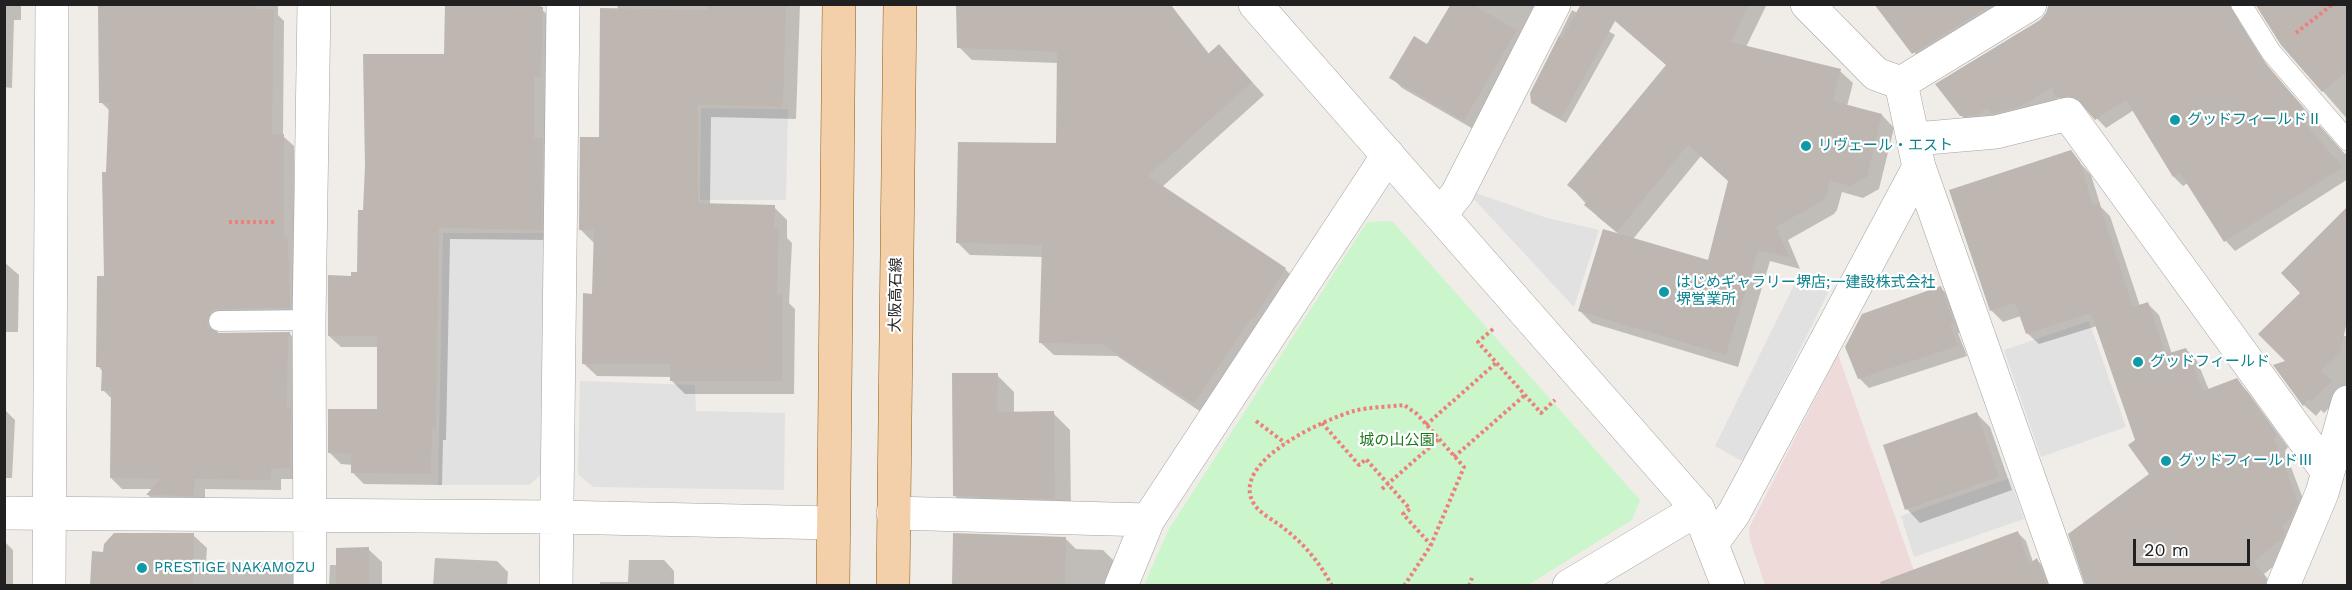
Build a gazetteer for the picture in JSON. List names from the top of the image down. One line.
{"streets":{"main road":["大阪高石線"]},"parks":["城の山公園"],"places":["グッドフィールドⅡ","リヴェール・エスト","はじめギャラリー堺店;一建設株式会社 堺営業所","グッドフィールド","グッドフィールドⅢ","PRESTIGE NAKAMOZU"],"scale_bar":"20 m"}
